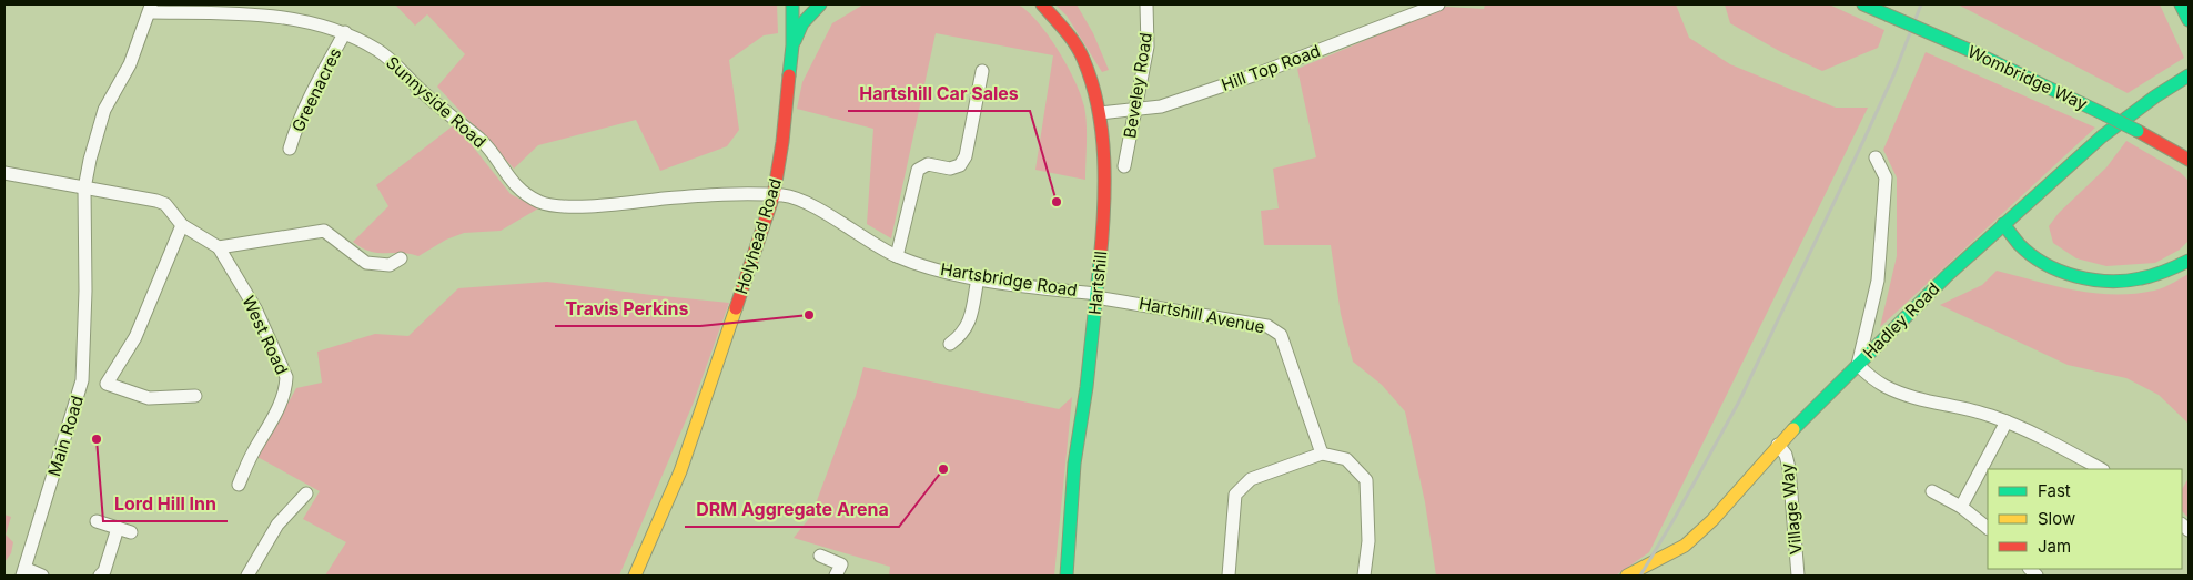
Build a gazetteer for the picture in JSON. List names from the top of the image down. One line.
{"streets":{"street":["Hill Top Road","Wombridge Way","Beveley Road","Greenacres","Sunnyside Road","Holyhead Road","Hartsbridge Road","Hartshill","Hartshill Avenue","Hadley Road","West Road","Main Road","Village Way"]},"crossings":[["Hill Top Road","Beveley Road"],["Hill Top Road","Hartshill"],["Greenacres","Sunnyside Road"],["Sunnyside Road","Holyhead Road"],["Sunnyside Road","Hartsbridge Road"],["Sunnyside Road","Main Road"],["Holyhead Road","Hartsbridge Road"],["Hartsbridge Road","Hartshill"],["Hartsbridge Road","Hartshill Avenue"],["Hartshill","Hartshill Avenue"],["Hadley Road","Village Way"],["West Road","Main Road"]],"places":["Hartshill Car Sales","Travis Perkins","Lord Hill Inn","DRM Aggregate Arena"],"legend":["Fast","Slow","Jam"]}
